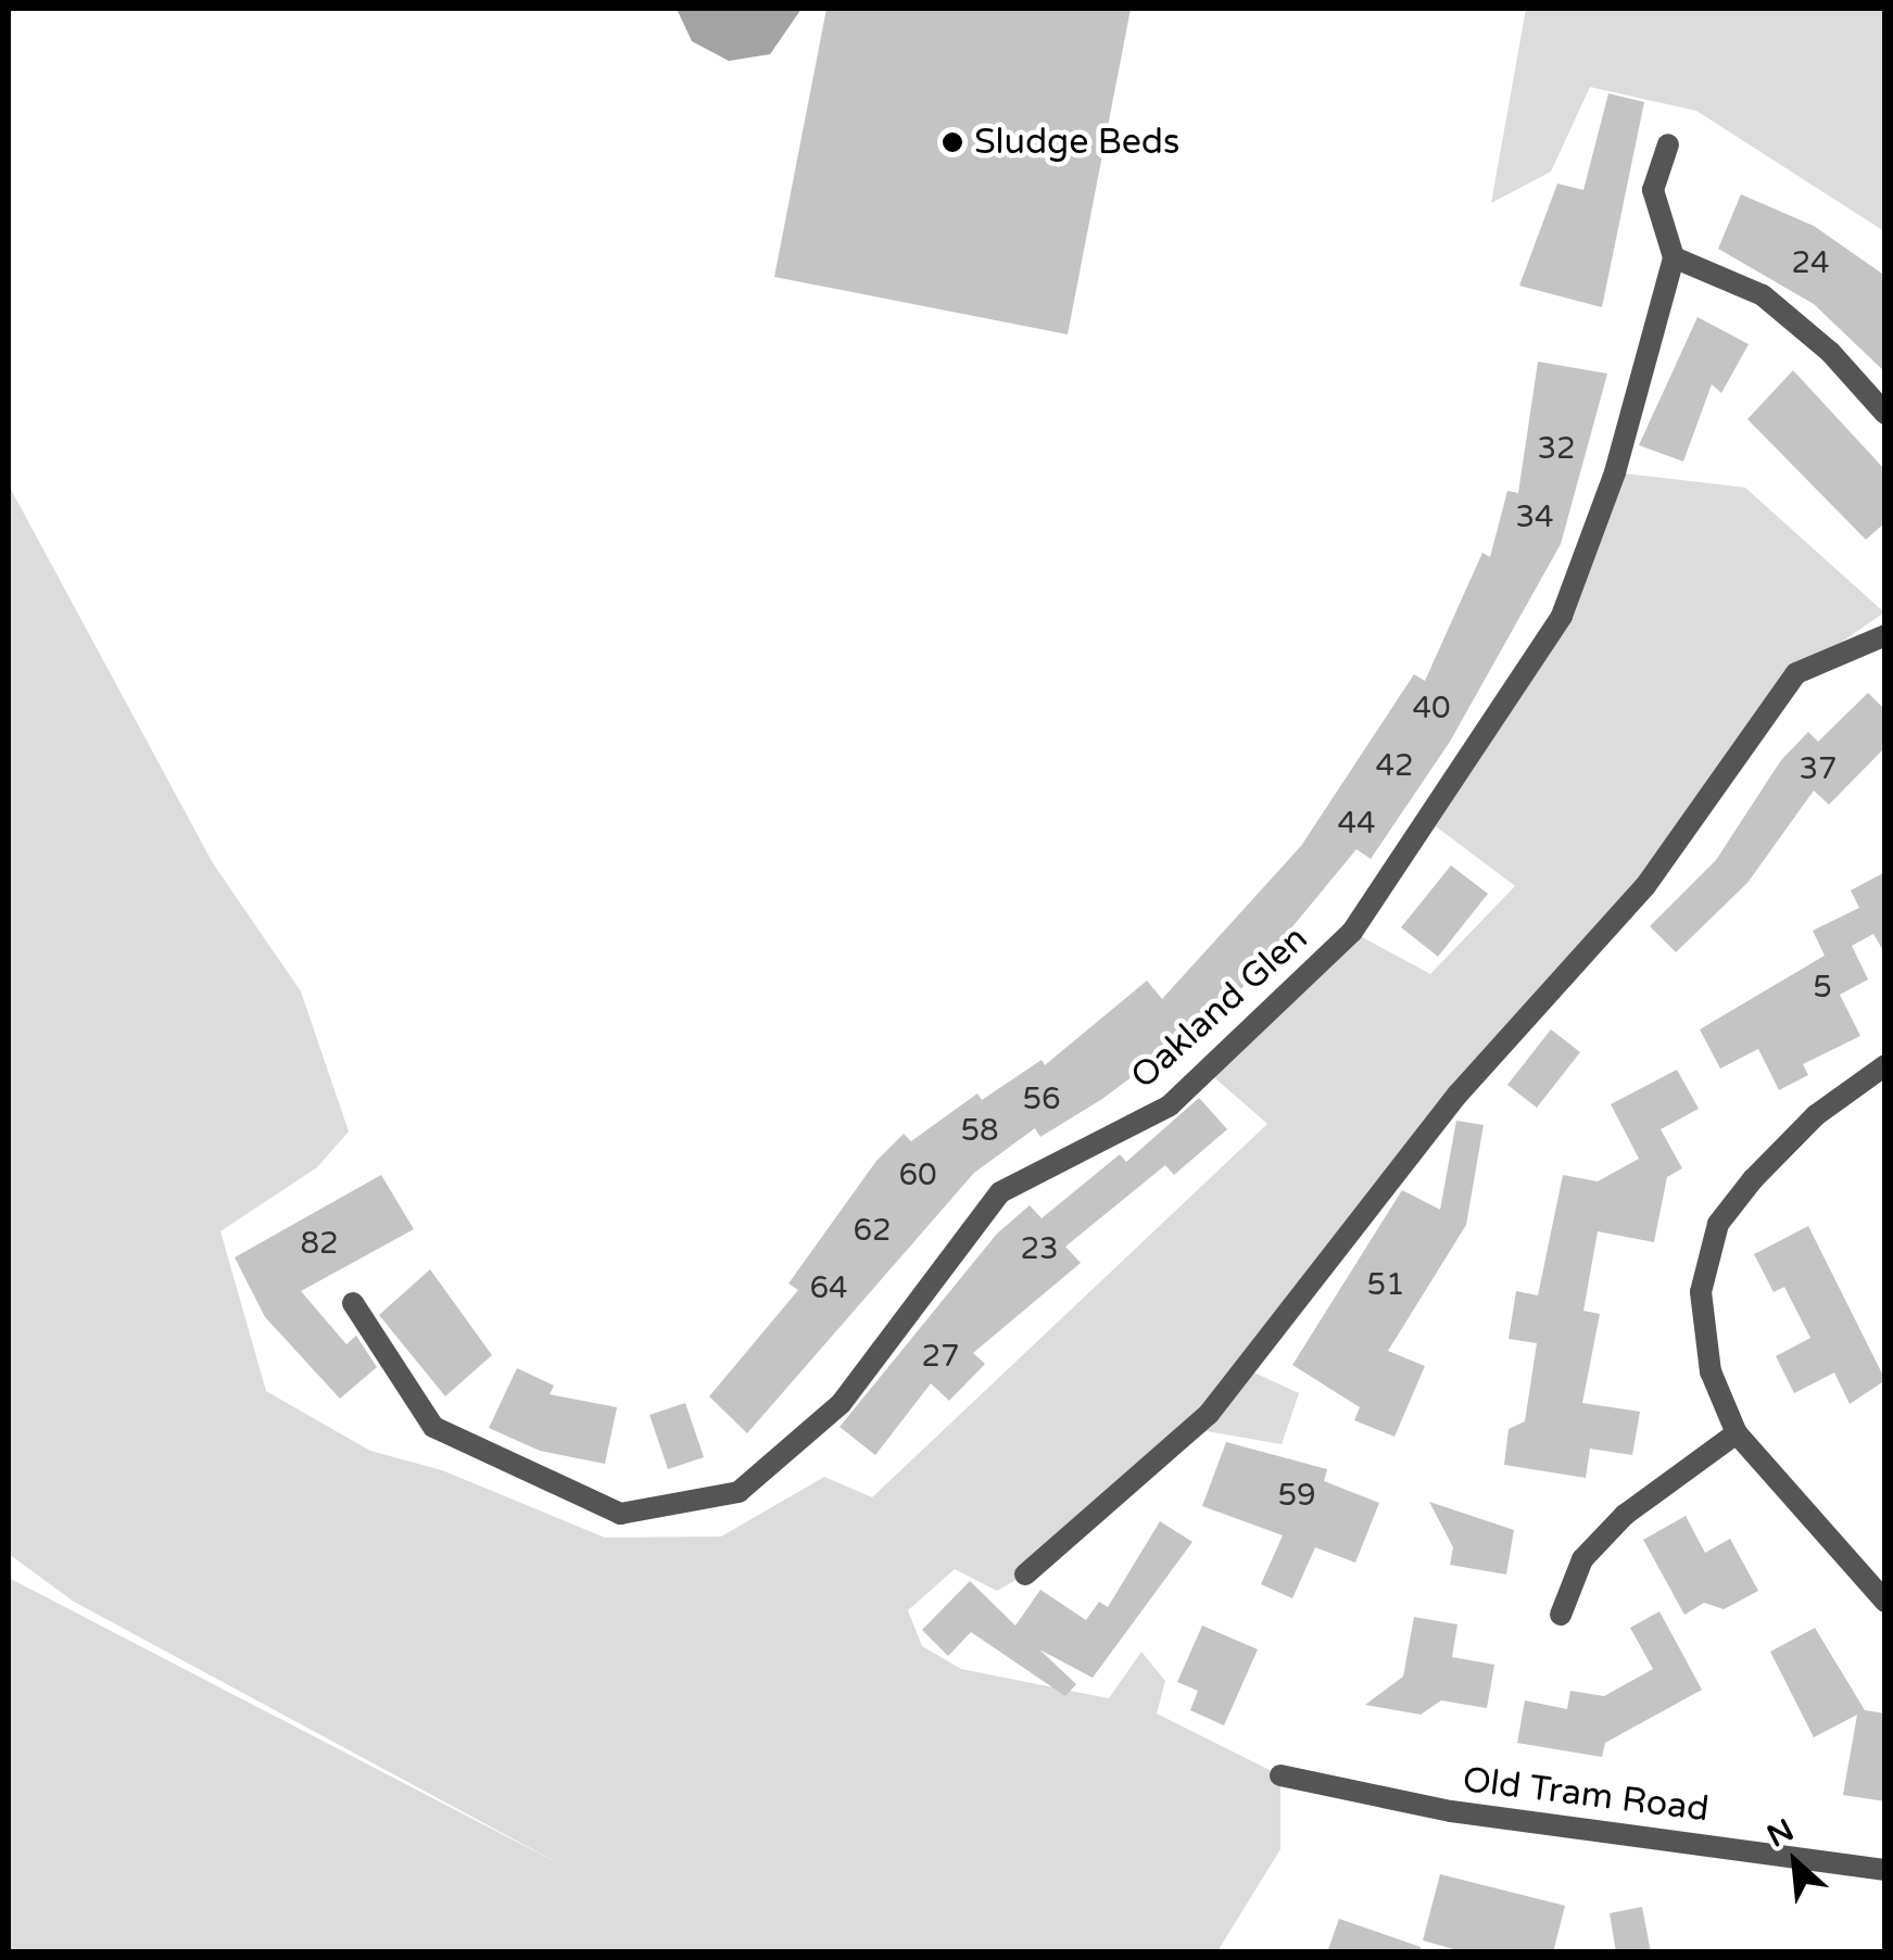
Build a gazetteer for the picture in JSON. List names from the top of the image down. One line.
{"streets":{"street":["Oakland Glen","Old Tram Road"]},"places":["Sludge Beds"],"house_numbers":["24","32","34","40","42","37","44","5","56","58","60","62","82","23","51","64","27","59"],"north":"top left"}
